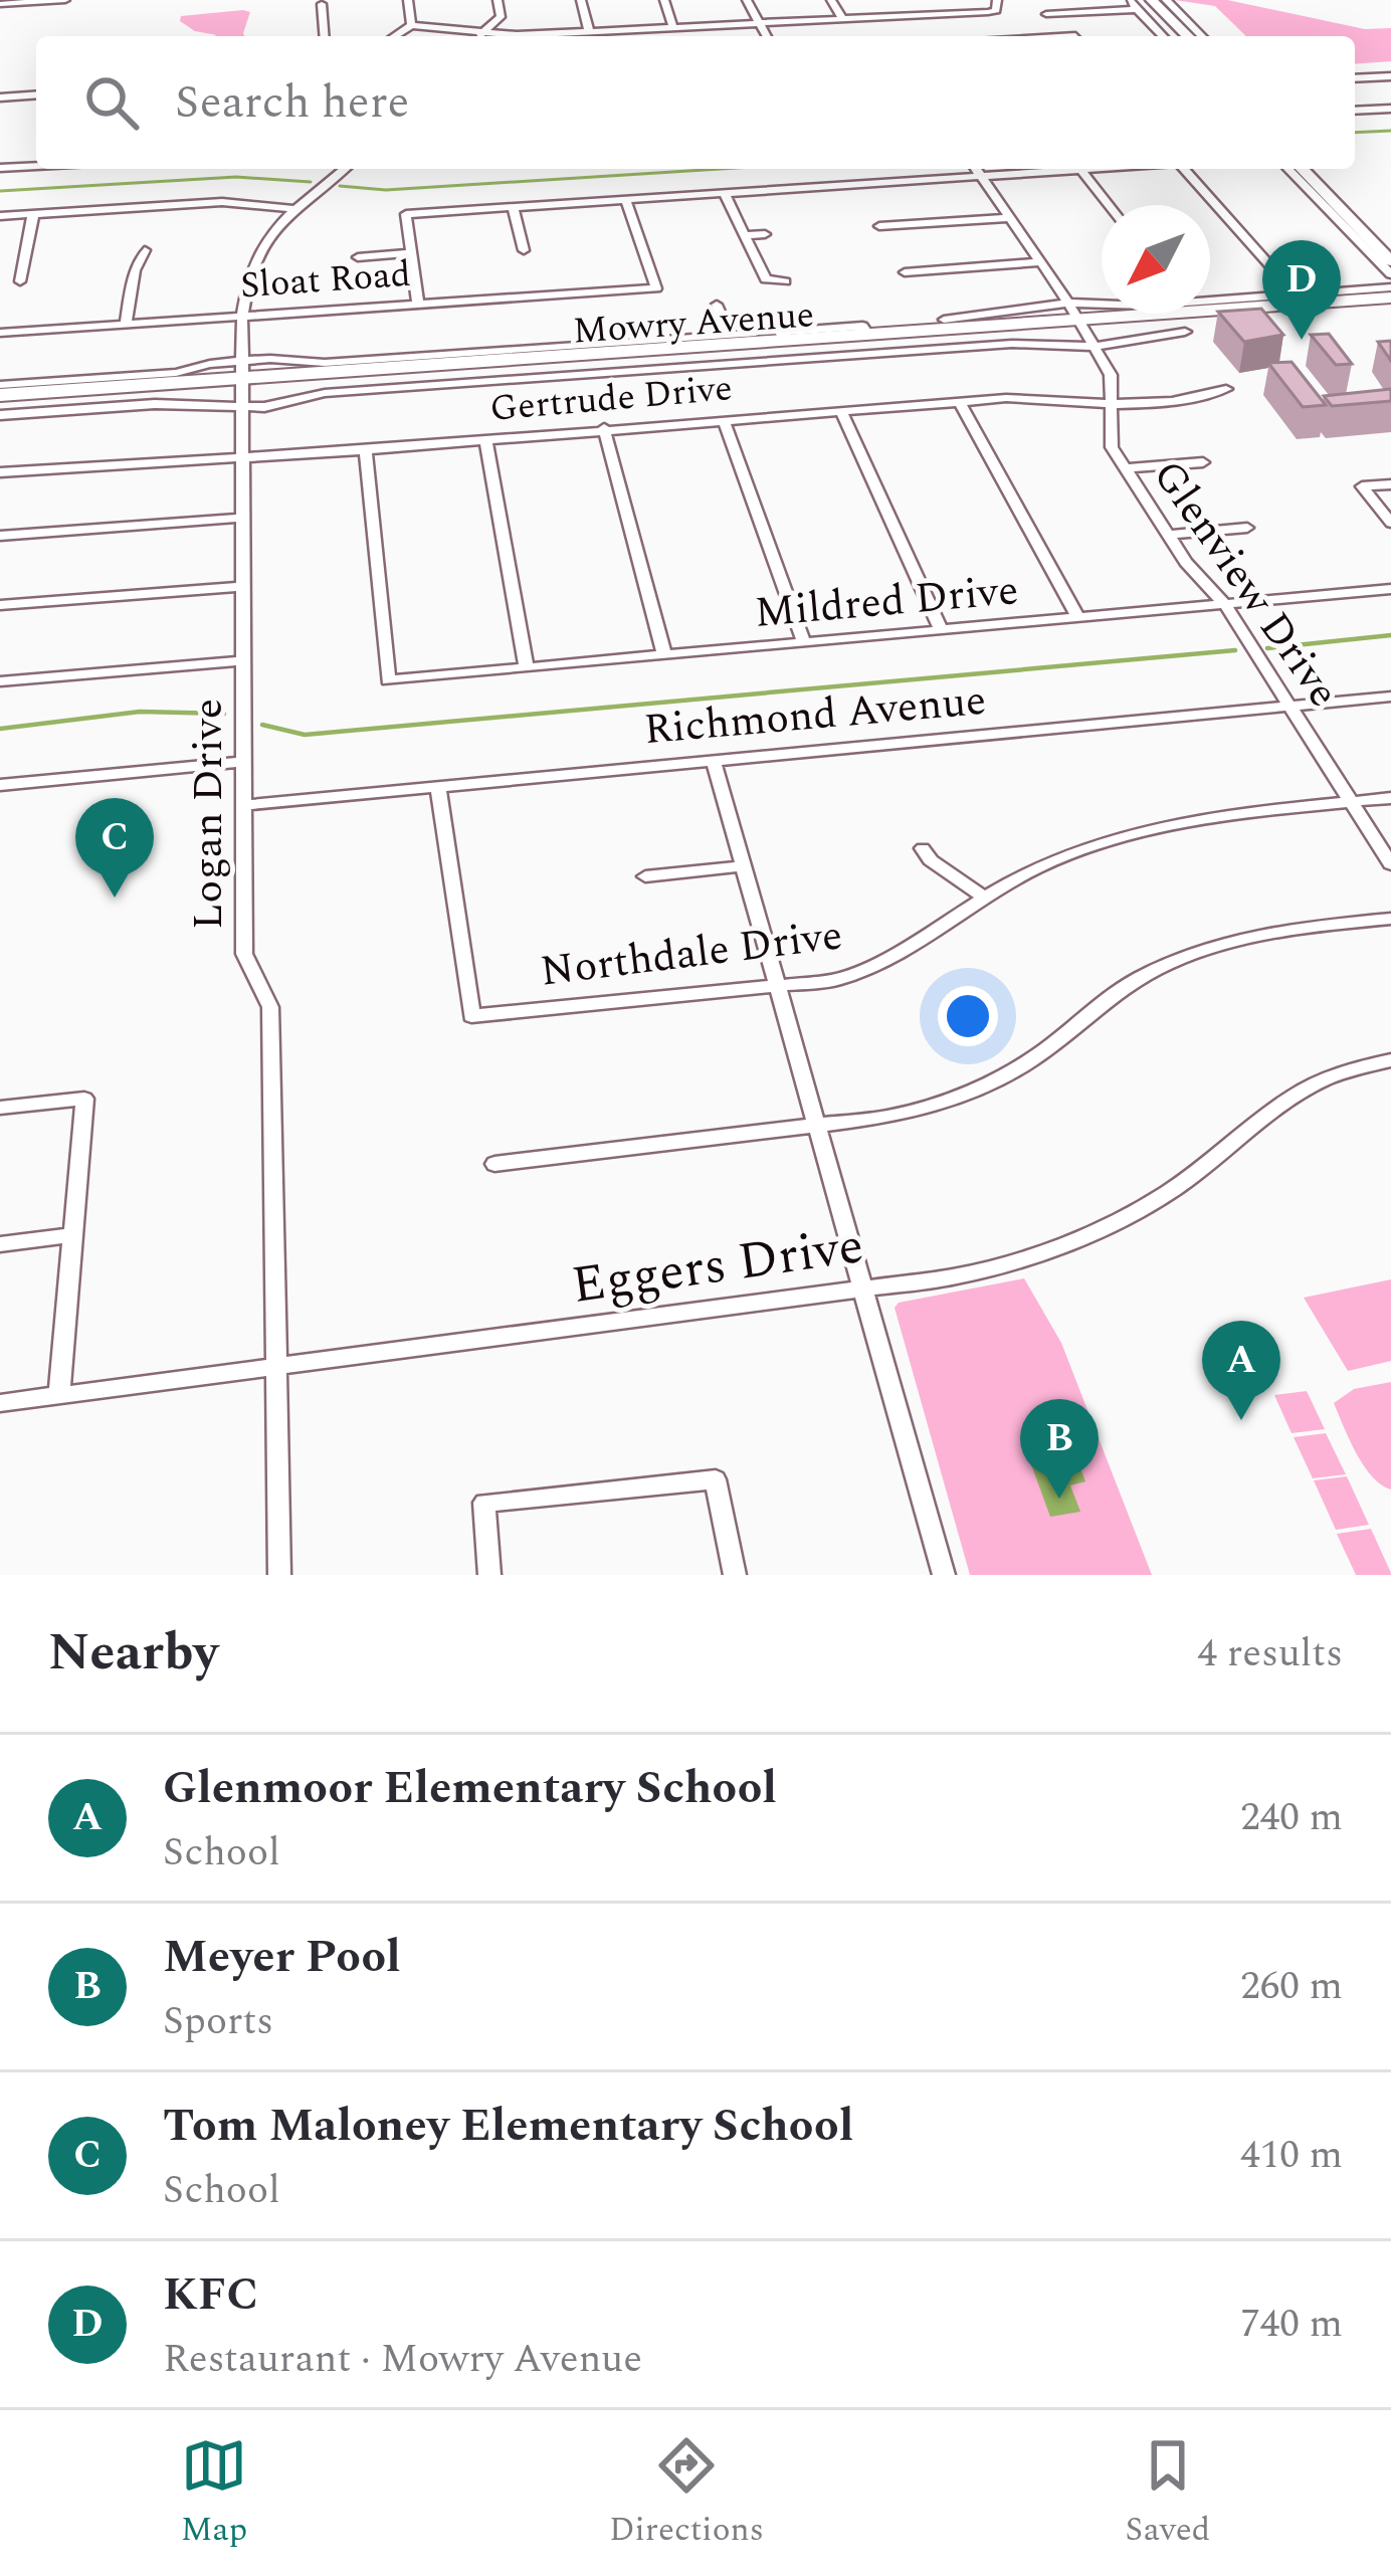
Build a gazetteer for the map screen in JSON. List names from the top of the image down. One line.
{"streets":{"main road":["Mowry Avenue"],"street":["Sloat Road","Gertrude Drive","Glenview Drive","Mildred Drive","Richmond Avenue","Logan Drive","Northdale Drive","Eggers Drive"]},"crossings":[["Sloat Road","Logan Drive"],["Mowry Avenue","Glenview Drive"],["Mowry Avenue","Logan Drive"],["Gertrude Drive","Glenview Drive"],["Gertrude Drive","Mildred Drive"],["Gertrude Drive","Logan Drive"],["Glenview Drive","Mildred Drive"],["Glenview Drive","Richmond Avenue"],["Glenview Drive","Northdale Drive"],["Richmond Avenue","Logan Drive"],["Richmond Avenue","Northdale Drive"],["Logan Drive","Eggers Drive"]],"north":"bottom left","page":{"search":"Search here","pins":["D","C","A","B"],"heading":["Nearby","4 results"],"list":[{"mark":"A","name":"Glenmoor Elementary School","note":"School","value":"240 m"},{"mark":"B","name":"Meyer Pool","note":"Sports","value":"260 m"},{"mark":"C","name":"Tom Maloney Elementary School","note":"School","value":"410 m"},{"mark":"D","name":"KFC","note":"Restaurant · Mowry Avenue","value":"740 m"}],"nav":["Map","Directions","Saved"]}}
